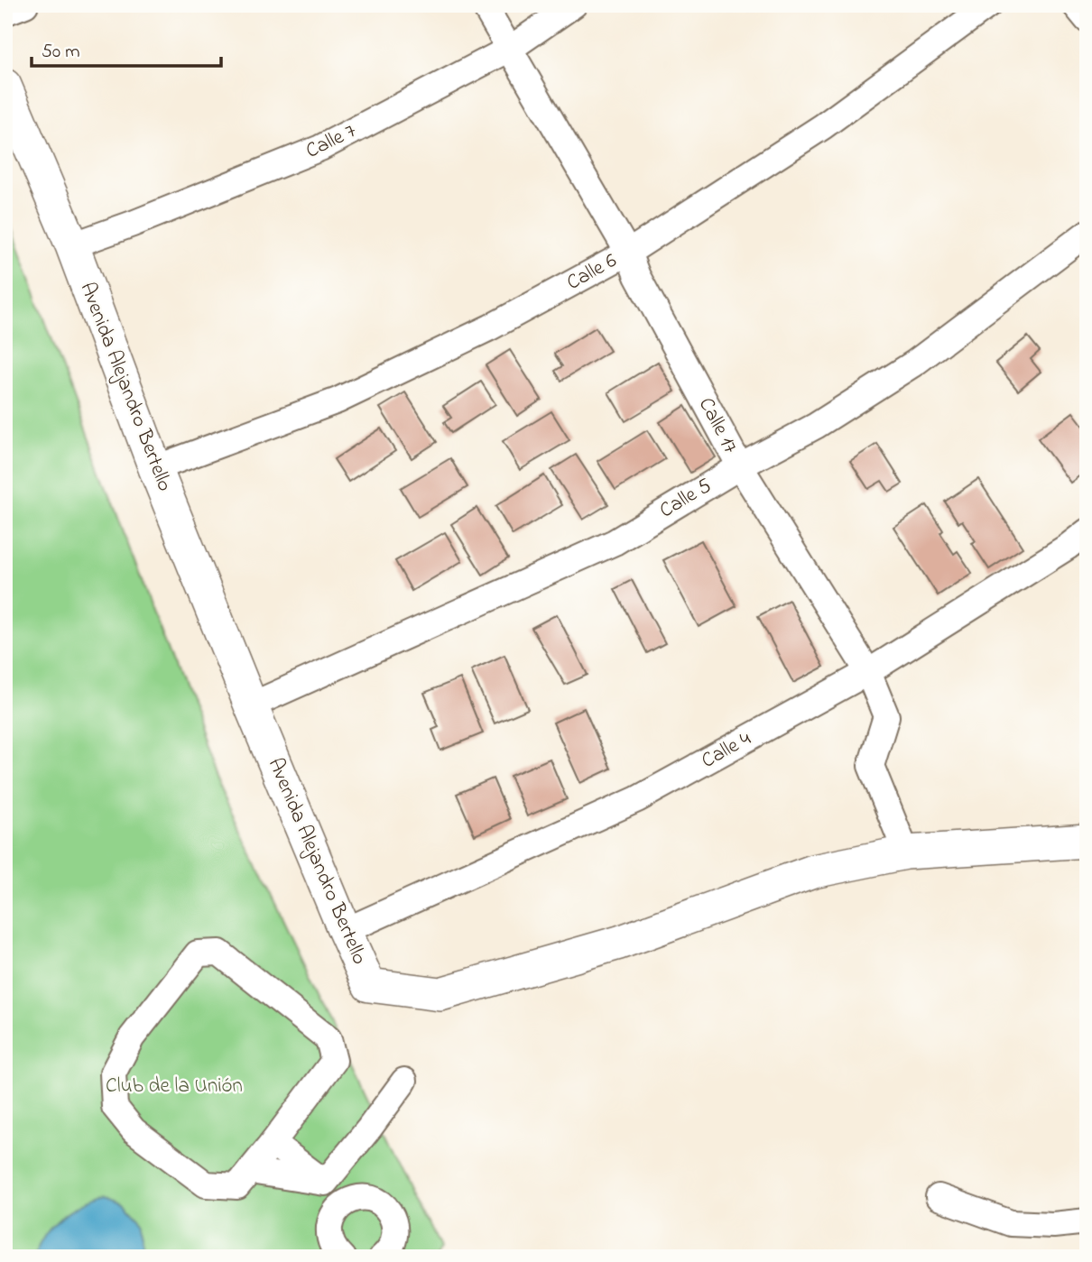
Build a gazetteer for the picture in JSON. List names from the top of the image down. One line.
{"streets":{"main road":["Avenida Alejandro Bertello"],"street":["Calle 7","Calle 6","Calle 17","Calle 5","Calle 4"]},"crossings":[["Calle 7","Avenida Alejandro Bertello"],["Calle 7","Calle 17"],["Calle 6","Avenida Alejandro Bertello"],["Calle 6","Calle 17"],["Avenida Alejandro Bertello","Calle 17"],["Avenida Alejandro Bertello","Calle 5"],["Avenida Alejandro Bertello","Calle 4"],["Calle 17","Calle 5"],["Calle 17","Calle 4"]],"parks":["Club de la Unión"],"scale_bar":"50 m"}
